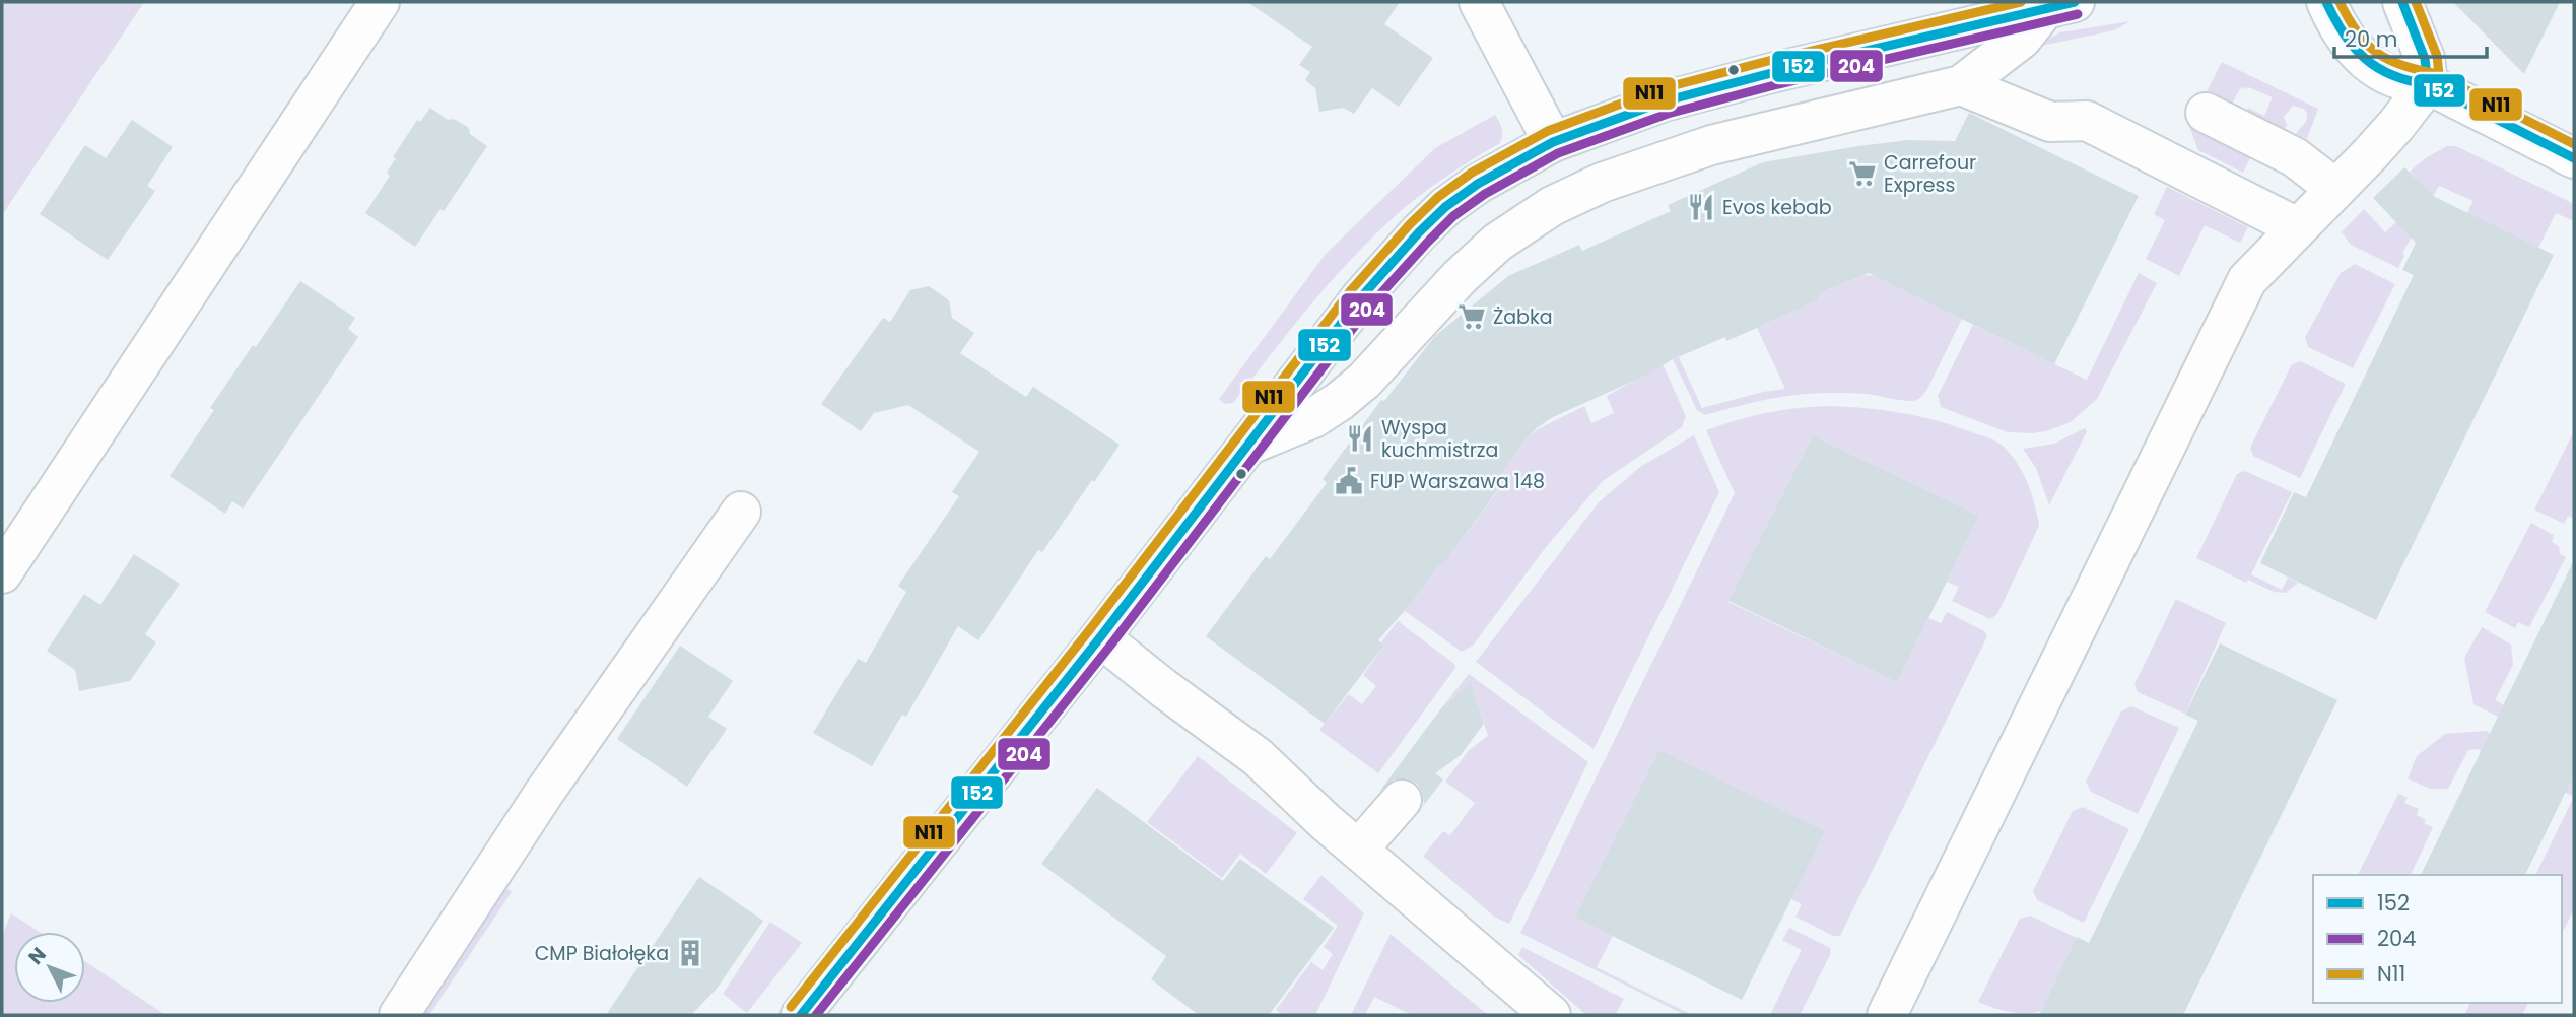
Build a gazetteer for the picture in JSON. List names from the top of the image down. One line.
{"places":{"supermarket":["Carrefour Express","Żabka"],"restaurant":["Evos kebab","Wyspa kuchmistrza"],"public building":["FUP Warszawa 148"],"building":["CMP Białołęka"]},"lines":["transit line 152","transit line N11","transit line 204"],"legend":["152","204","N11"],"scale_bar":"20 m","north":"top left"}
